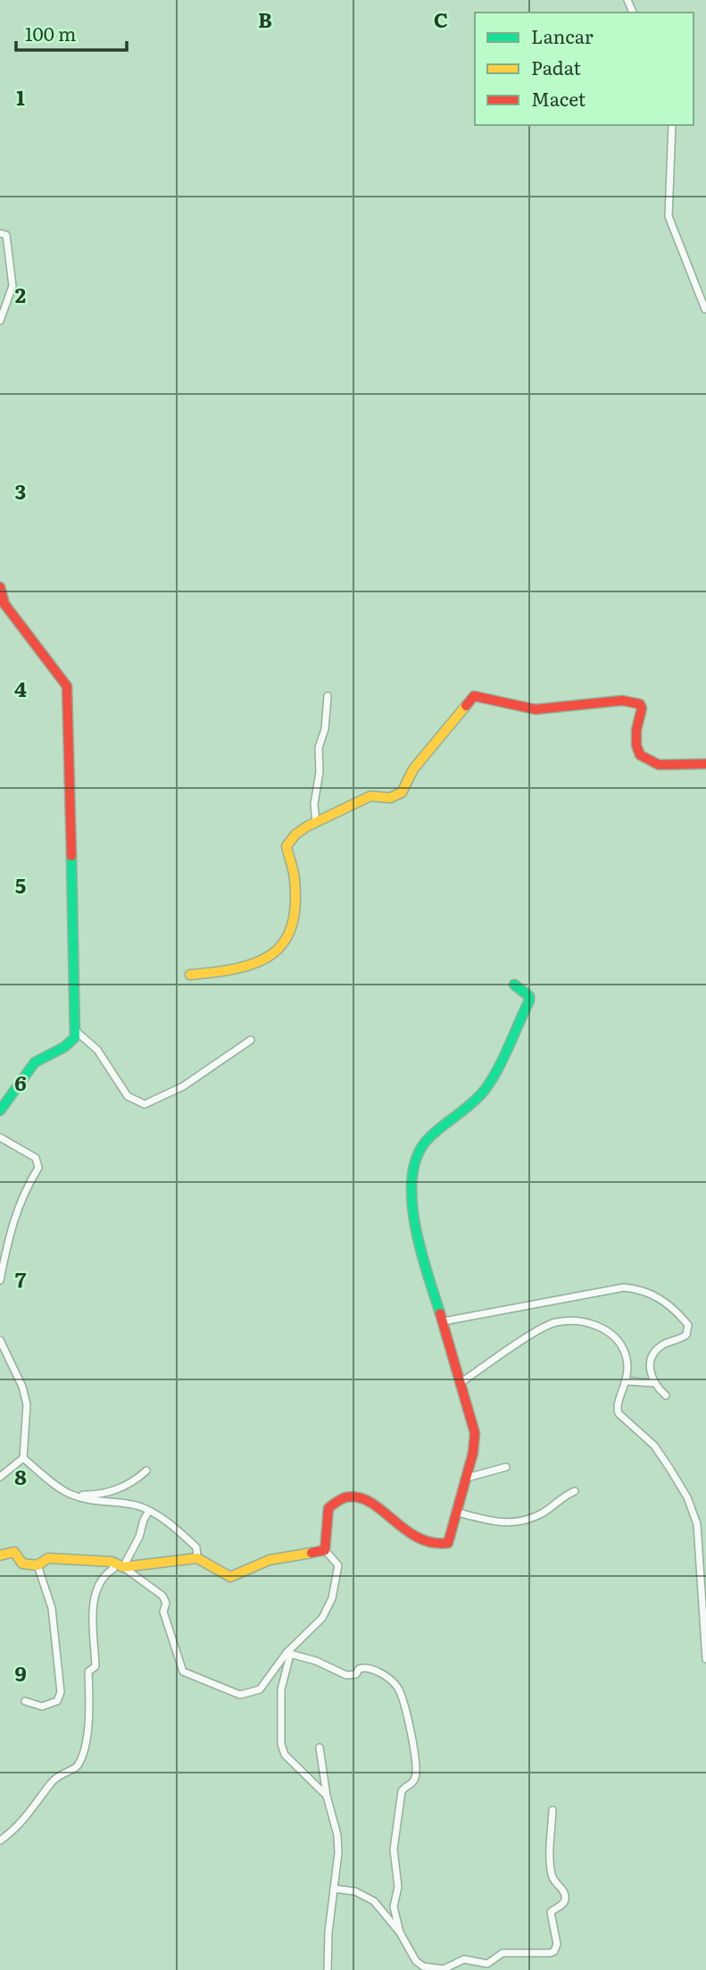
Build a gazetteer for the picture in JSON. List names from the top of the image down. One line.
{"legend":["Lancar","Padat","Macet"],"scale_bar":"100 m","grid":{"columns":["B","C"],"rows":["1","2","3","4","5","6","7","8","9"]}}
